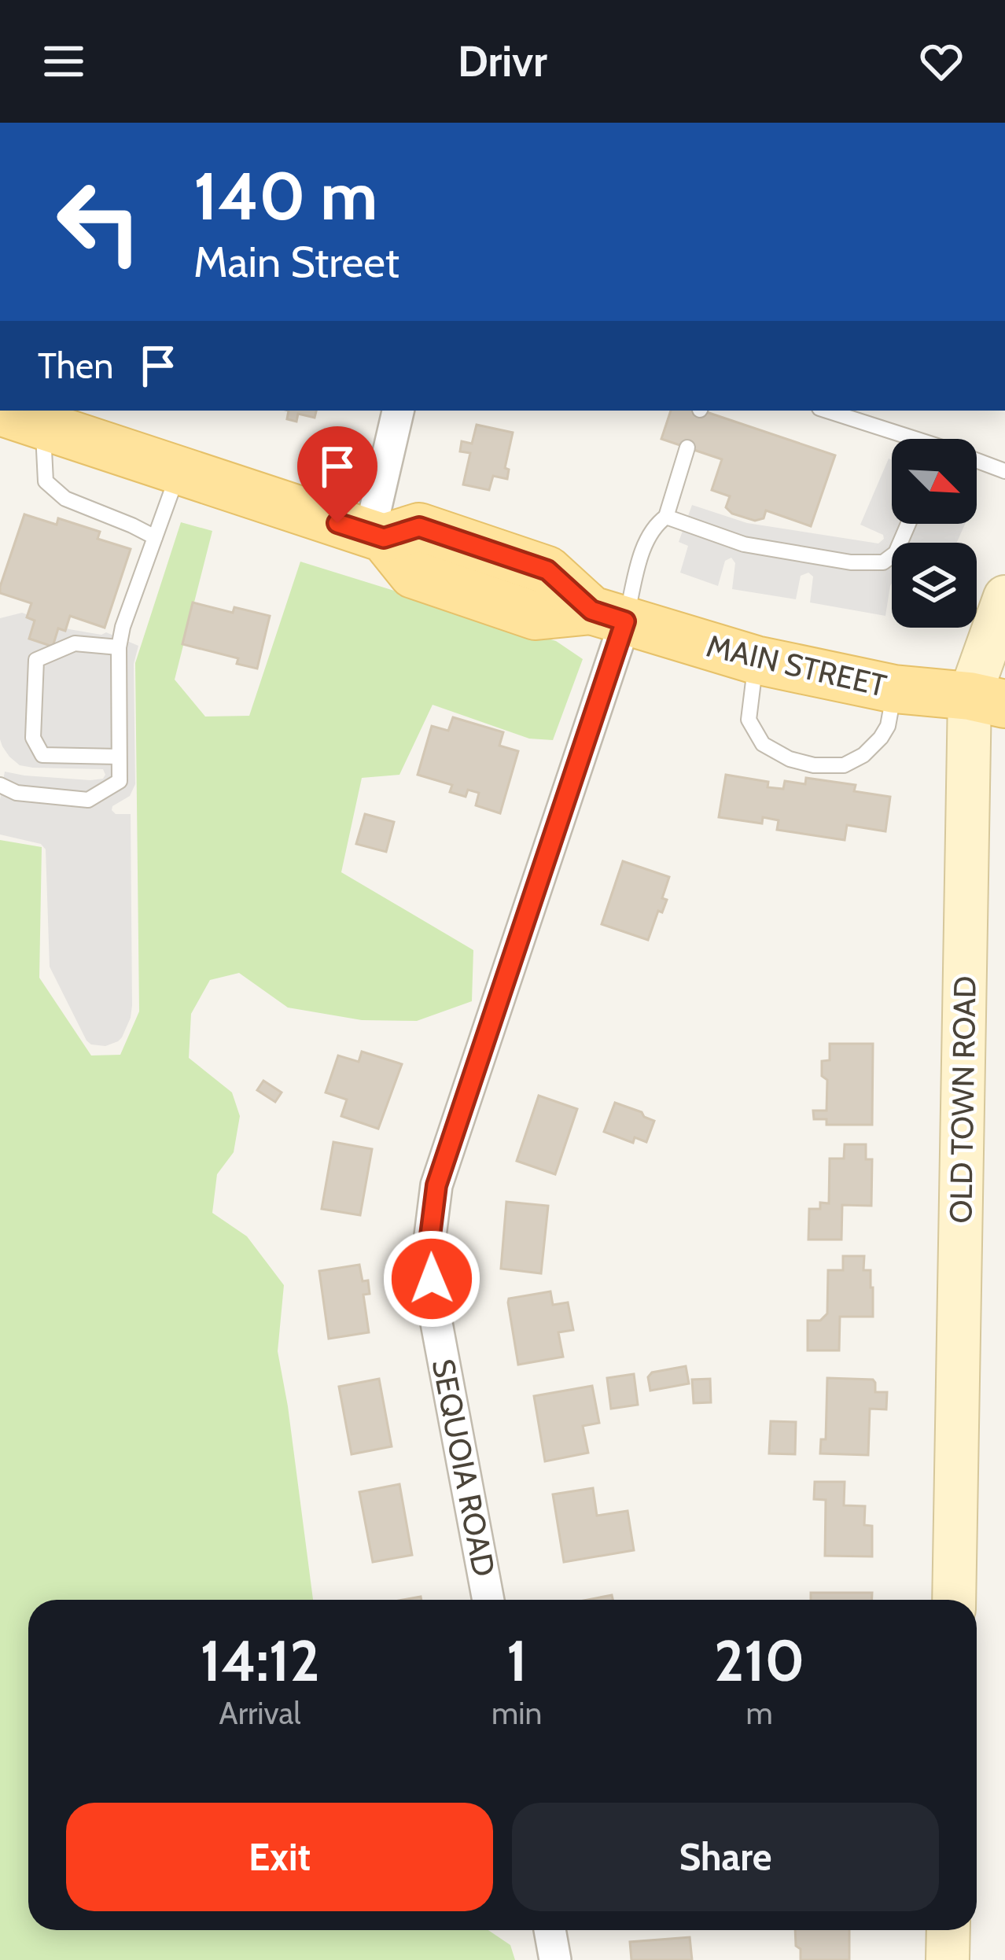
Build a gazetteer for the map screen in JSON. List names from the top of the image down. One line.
{"streets":{"main road":["MAIN STREET","OLD TOWN ROAD"],"street":["SEQUOIA ROAD"]},"crossings":[["MAIN STREET","OLD TOWN ROAD"],["MAIN STREET","SEQUOIA ROAD"]],"north":"bottom right","page":{"header":"Drivr","turn":["140 m","Main Street"],"then":"Then","eta":["14:12","Arrival","1","min","210","m"],"buttons":["Exit","Share"]}}
